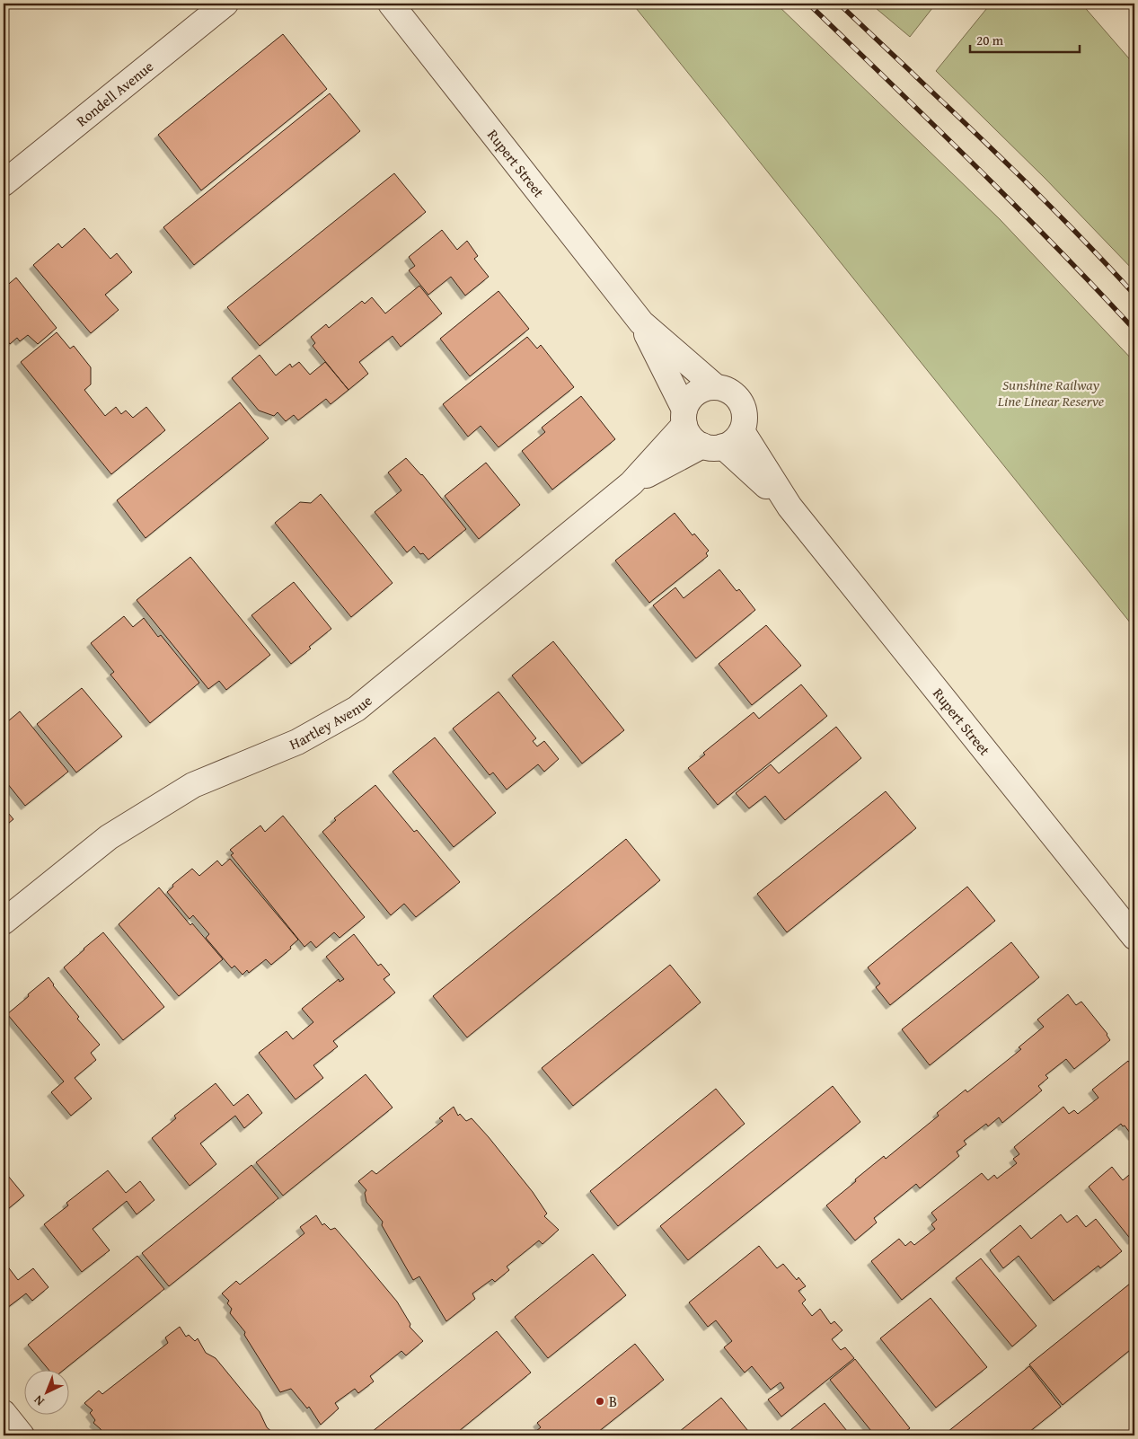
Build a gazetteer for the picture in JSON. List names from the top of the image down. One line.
{"streets":{"street":["Rondell Avenue","Rupert Street","Hartley Avenue"]},"crossings":[["Rupert Street","Hartley Avenue"]],"parks":["Sunshine Railway Line Linear Reserve"],"places":["B"],"scale_bar":"20 m","north":"bottom left"}
